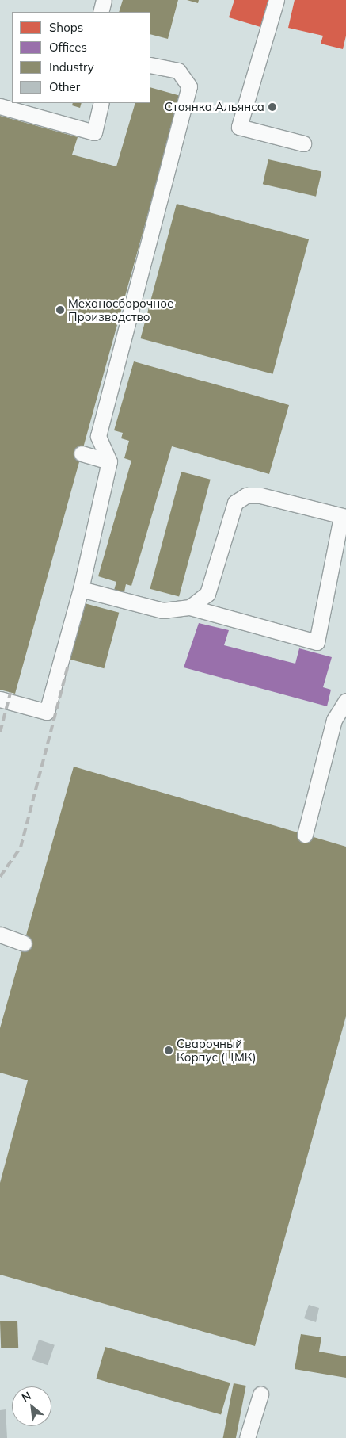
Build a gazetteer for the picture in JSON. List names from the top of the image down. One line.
{"places":["Стоянка Альянса","Механосборочное Производство","Сварочный Корпус (ЦМК)"],"legend":["Shops","Offices","Industry","Other"],"north":"top left"}
